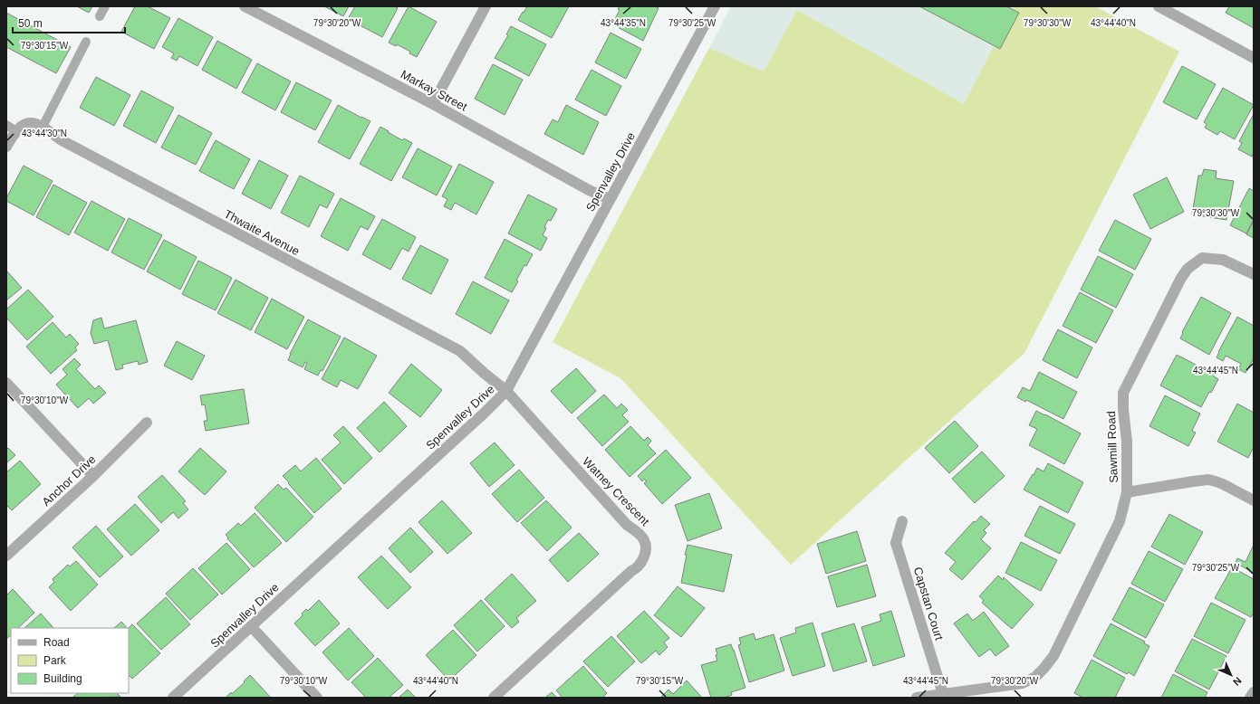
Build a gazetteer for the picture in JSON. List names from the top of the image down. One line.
{"streets":{"street":["Markay Street","Spenvalley Drive","Thwaite Avenue","Sawmill Road","Anchor Drive","Watney Crescent","Capstan Court"]},"crossings":[["Markay Street","Spenvalley Drive"],["Spenvalley Drive","Thwaite Avenue"],["Spenvalley Drive","Watney Crescent"],["Thwaite Avenue","Watney Crescent"],["Sawmill Road","Capstan Court"]],"legend":["Road","Park","Building"],"scale_bar":"50 m","north":"bottom right","coordinates":["79°30'20\"W","43°44'35\"N","79°30'25\"W","79°30'30\"W","43°44'40\"N","79°30'15\"W","43°44'30\"N","43°44'45\"N","79°30'10\"W"]}
